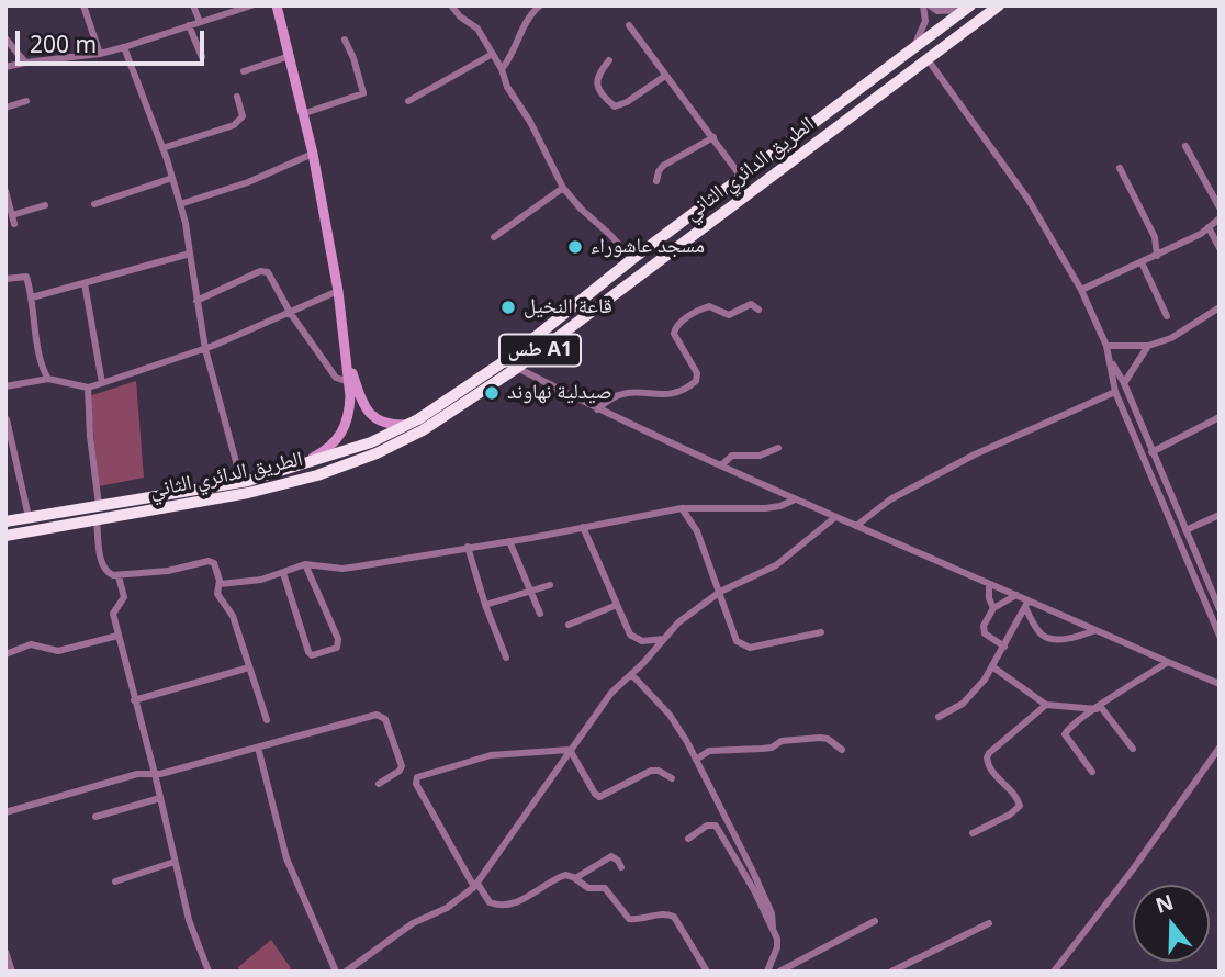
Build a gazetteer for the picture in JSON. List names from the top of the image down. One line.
{"streets":{"highway":["الطريق الدائري الثاني","طس A1"]},"places":["مسجد عاشوراء","قاعة النخيل","صيدلية نهاوند"],"scale_bar":"200 m","north":"top"}
